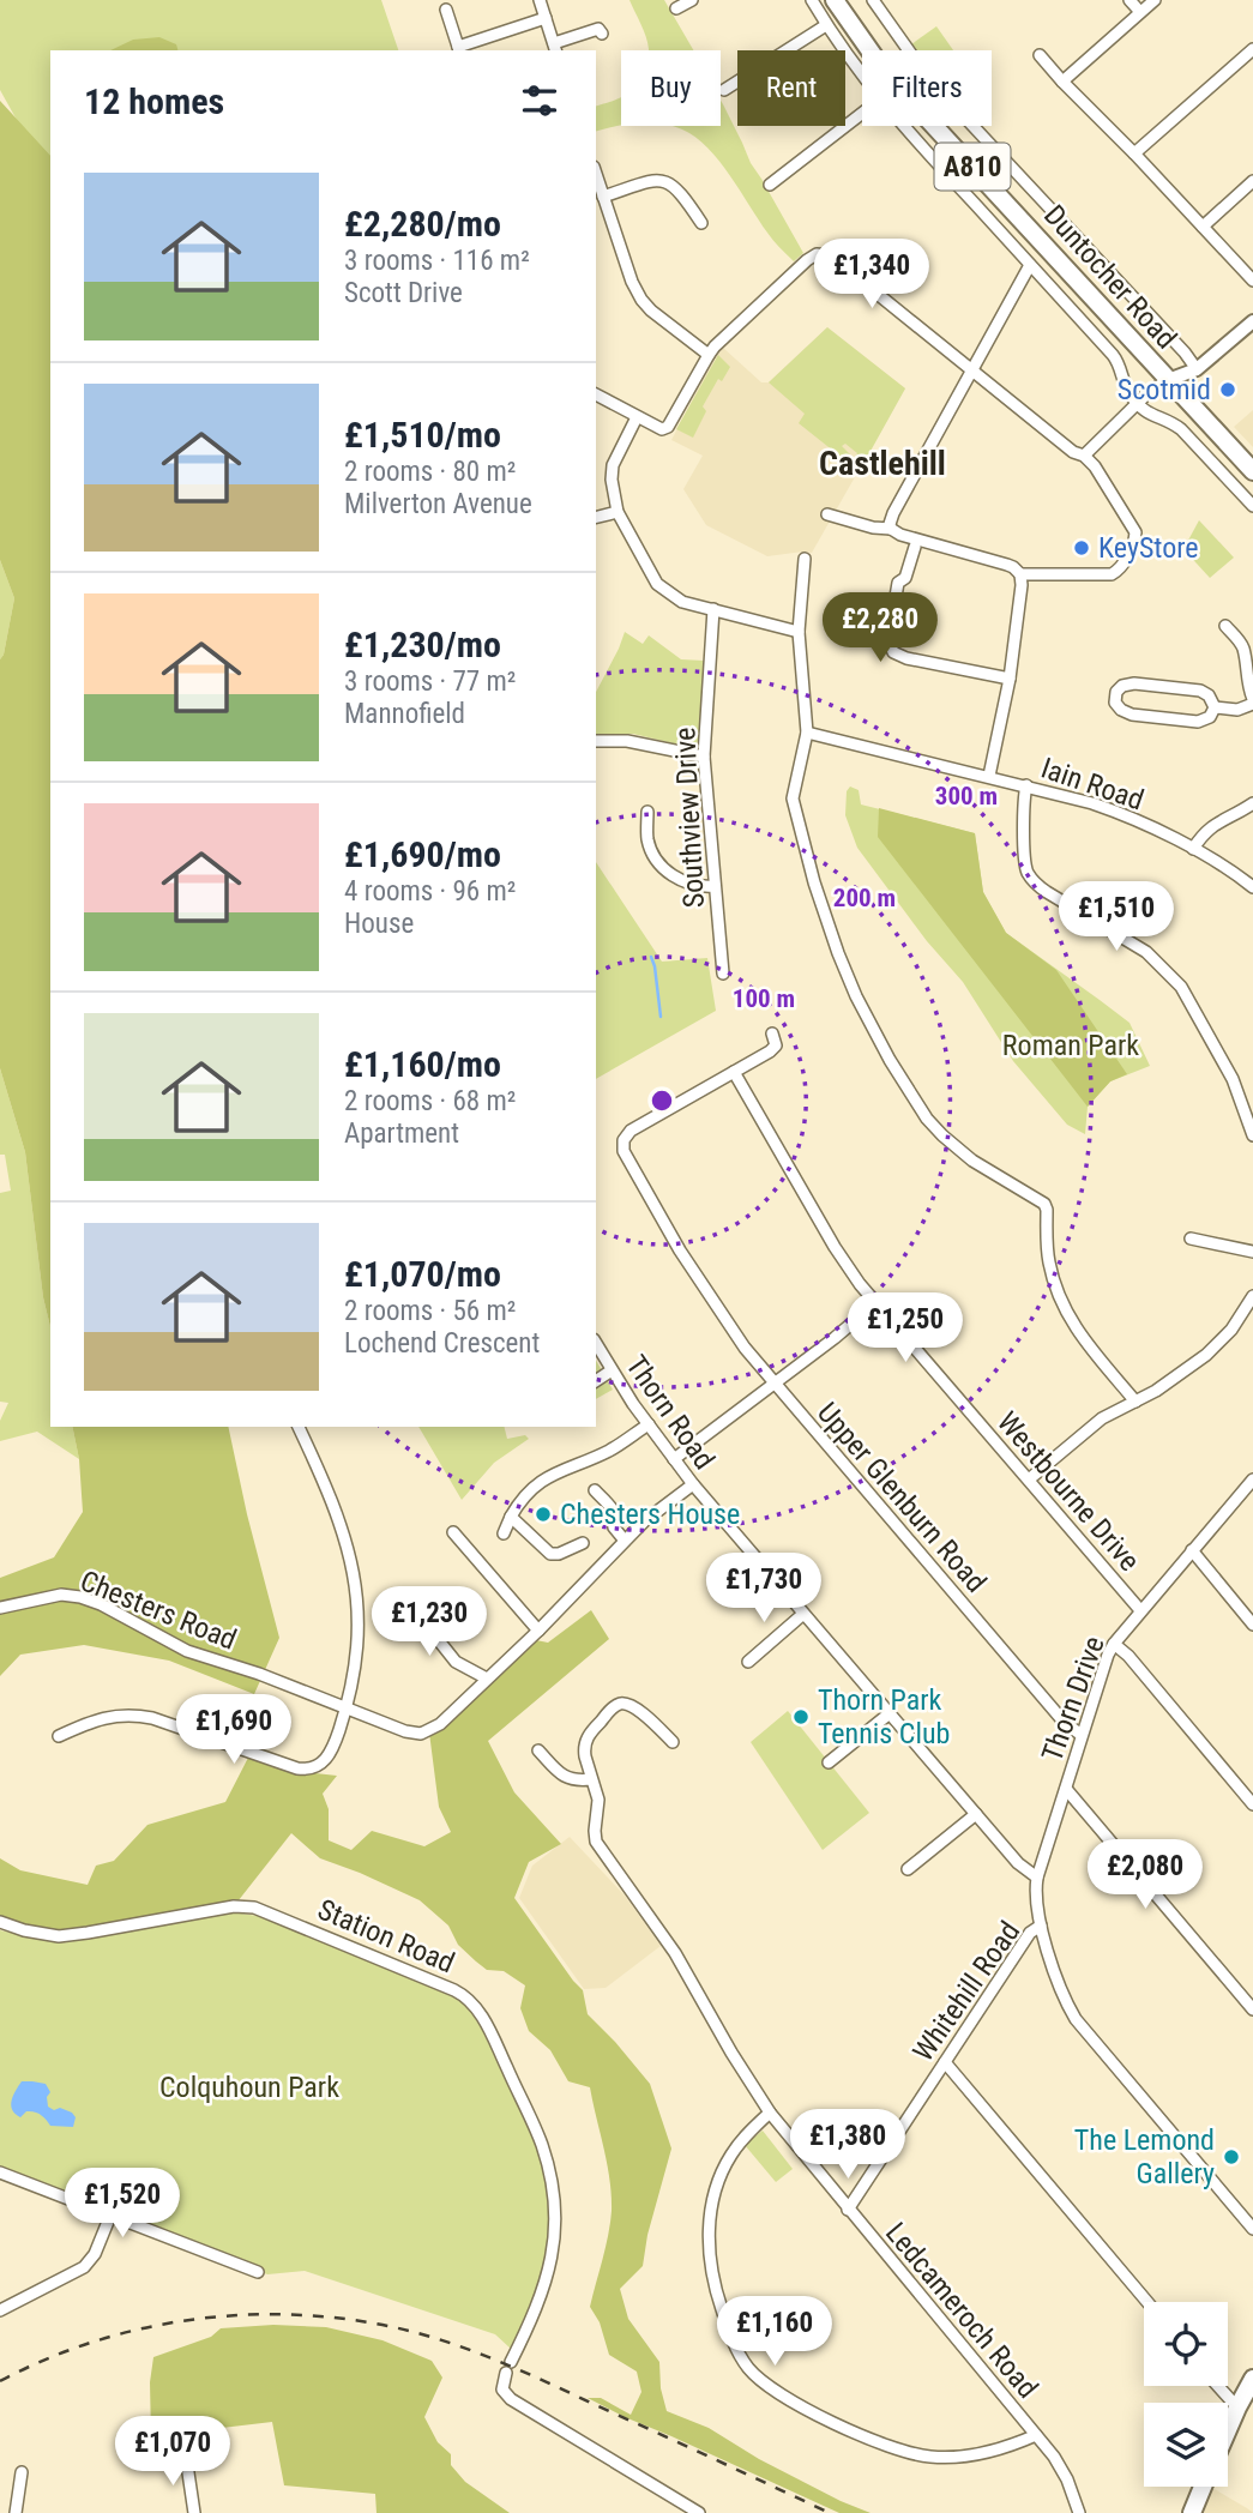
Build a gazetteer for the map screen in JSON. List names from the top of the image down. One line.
{"streets":{"main road":["A810","Duntocher Road"],"street":["Iain Road","Southview Drive","Thorn Road","Westbourne Drive","Upper Glenburn Road","Chesters Road","Thorn Drive","Station Road","Whitehill Road","Ledcameroch Road"]},"crossings":[["Thorn Road","Chesters Road"],["Thorn Road","Thorn Drive"],["Westbourne Drive","Upper Glenburn Road"],["Westbourne Drive","Thorn Drive"],["Upper Glenburn Road","Thorn Drive"],["Whitehill Road","Ledcameroch Road"]],"districts":["Castlehill"],"parks":["Roman Park","Colquhoun Park"],"places":["Scotmid","KeyStore","Chesters House","Thorn Park Tennis Club","The Lemond Gallery"],"page":{"chip":["Buy","Rent","Filters"],"heading":"12 homes","list":[{"name":"£2,280/mo","note":"3 rooms · 116 m² · Scott Drive"},{"name":"£1,510/mo","note":"2 rooms · 80 m² · Milverton Avenue"},{"name":"£1,230/mo","note":"3 rooms · 77 m² · Mannofield"},{"name":"£1,690/mo","note":"4 rooms · 96 m² · House"},{"name":"£1,160/mo","note":"2 rooms · 68 m² · Apartment"},{"name":"£1,070/mo","note":"2 rooms · 56 m² · Lochend Crescent"}],"price":["£1,340","£2,280","£1,510","£1,250","£1,730","£1,230","£1,690","£2,080","£1,380","£1,520","£1,160","£1,070"]},"rings":["300 m","200 m","100 m"]}
